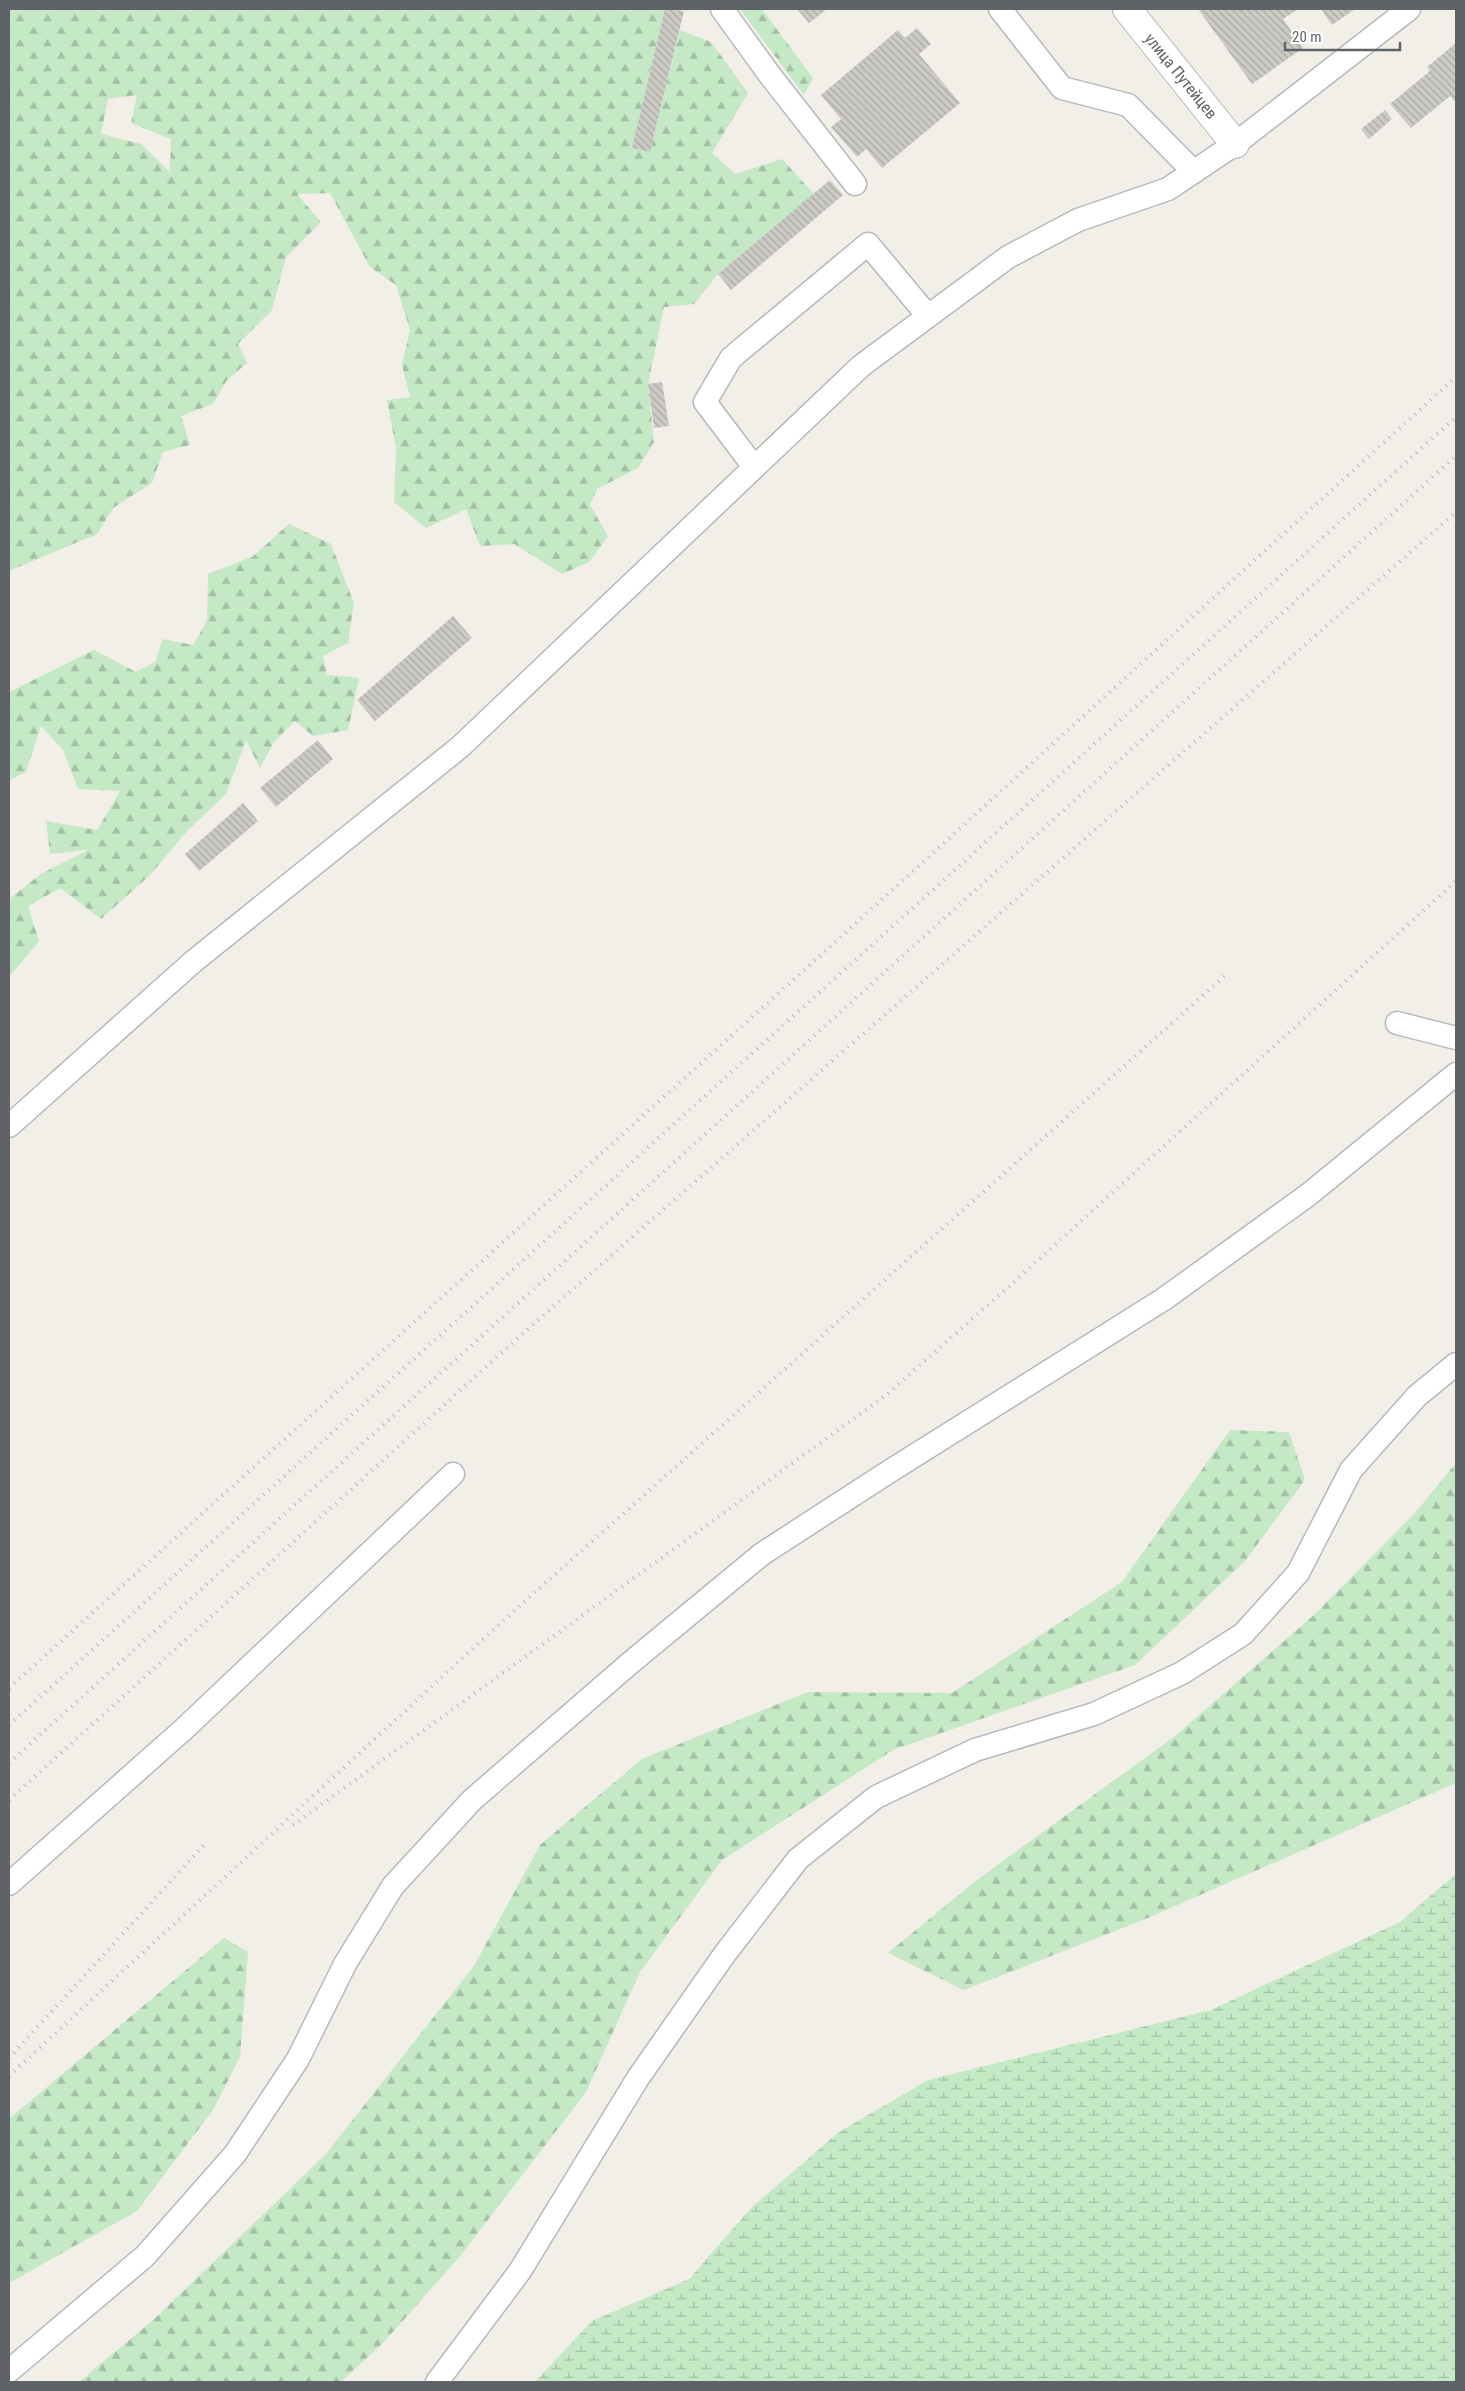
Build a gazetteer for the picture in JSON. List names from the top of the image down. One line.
{"streets":{"street":["улица Путейцев"]},"scale_bar":"20 m"}
